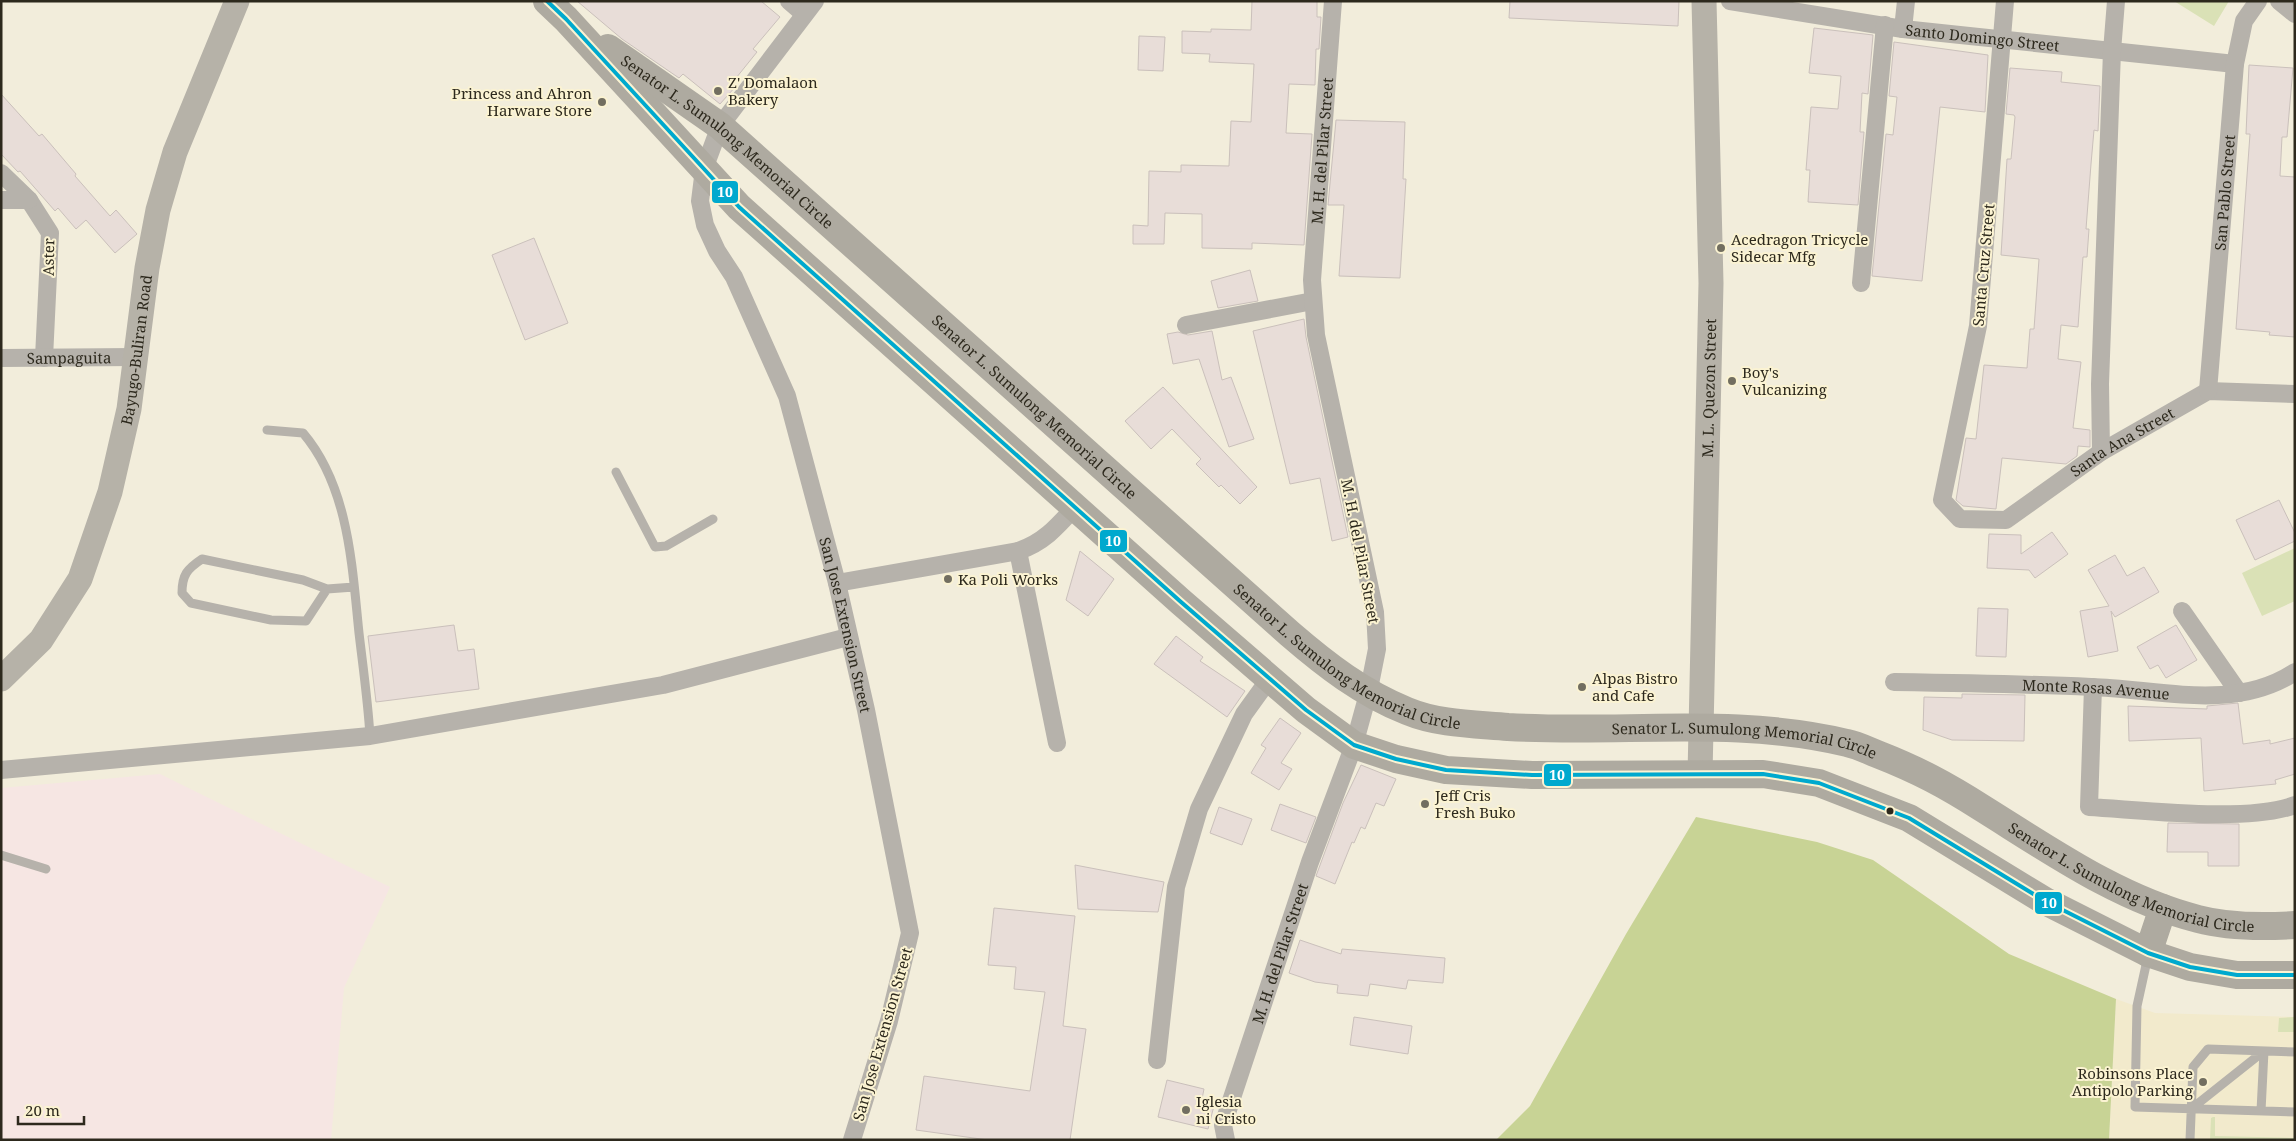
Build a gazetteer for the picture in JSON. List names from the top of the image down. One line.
{"streets":{"main road":["Senator L. Sumulong Memorial Circle"],"street":["Santo Domingo Street","M. H. del Pilar Street","San Pablo Street","Aster","Santa Cruz Street","Bayugo-Buliran Road","Sampaguita","M. L. Quezon Street","Santa Ana Street","San Jose Extension Street","Monte Rosas Avenue"]},"crossings":[["Santo Domingo Street","San Pablo Street"],["Santo Domingo Street","Santa Cruz Street"],["Senator L. Sumulong Memorial Circle","M. H. del Pilar Street"],["Senator L. Sumulong Memorial Circle","M. L. Quezon Street"],["Senator L. Sumulong Memorial Circle","San Jose Extension Street"],["San Pablo Street","Santa Ana Street"],["Aster","Sampaguita"],["Santa Cruz Street","Santa Ana Street"],["Bayugo-Buliran Road","Sampaguita"]],"places":["Z' Domalaon Bakery","Princess and Ahron Harware Store","Acedragon Tricycle Sidecar Mfg","Boy's Vulcanizing","Ka Poli Works","Alpas Bistro and Cafe","Jeff Cris Fresh Buko","Robinsons Place Antipolo Parking","Iglesia ni Cristo"],"lines":["transit line 10"],"scale_bar":"20 m"}
